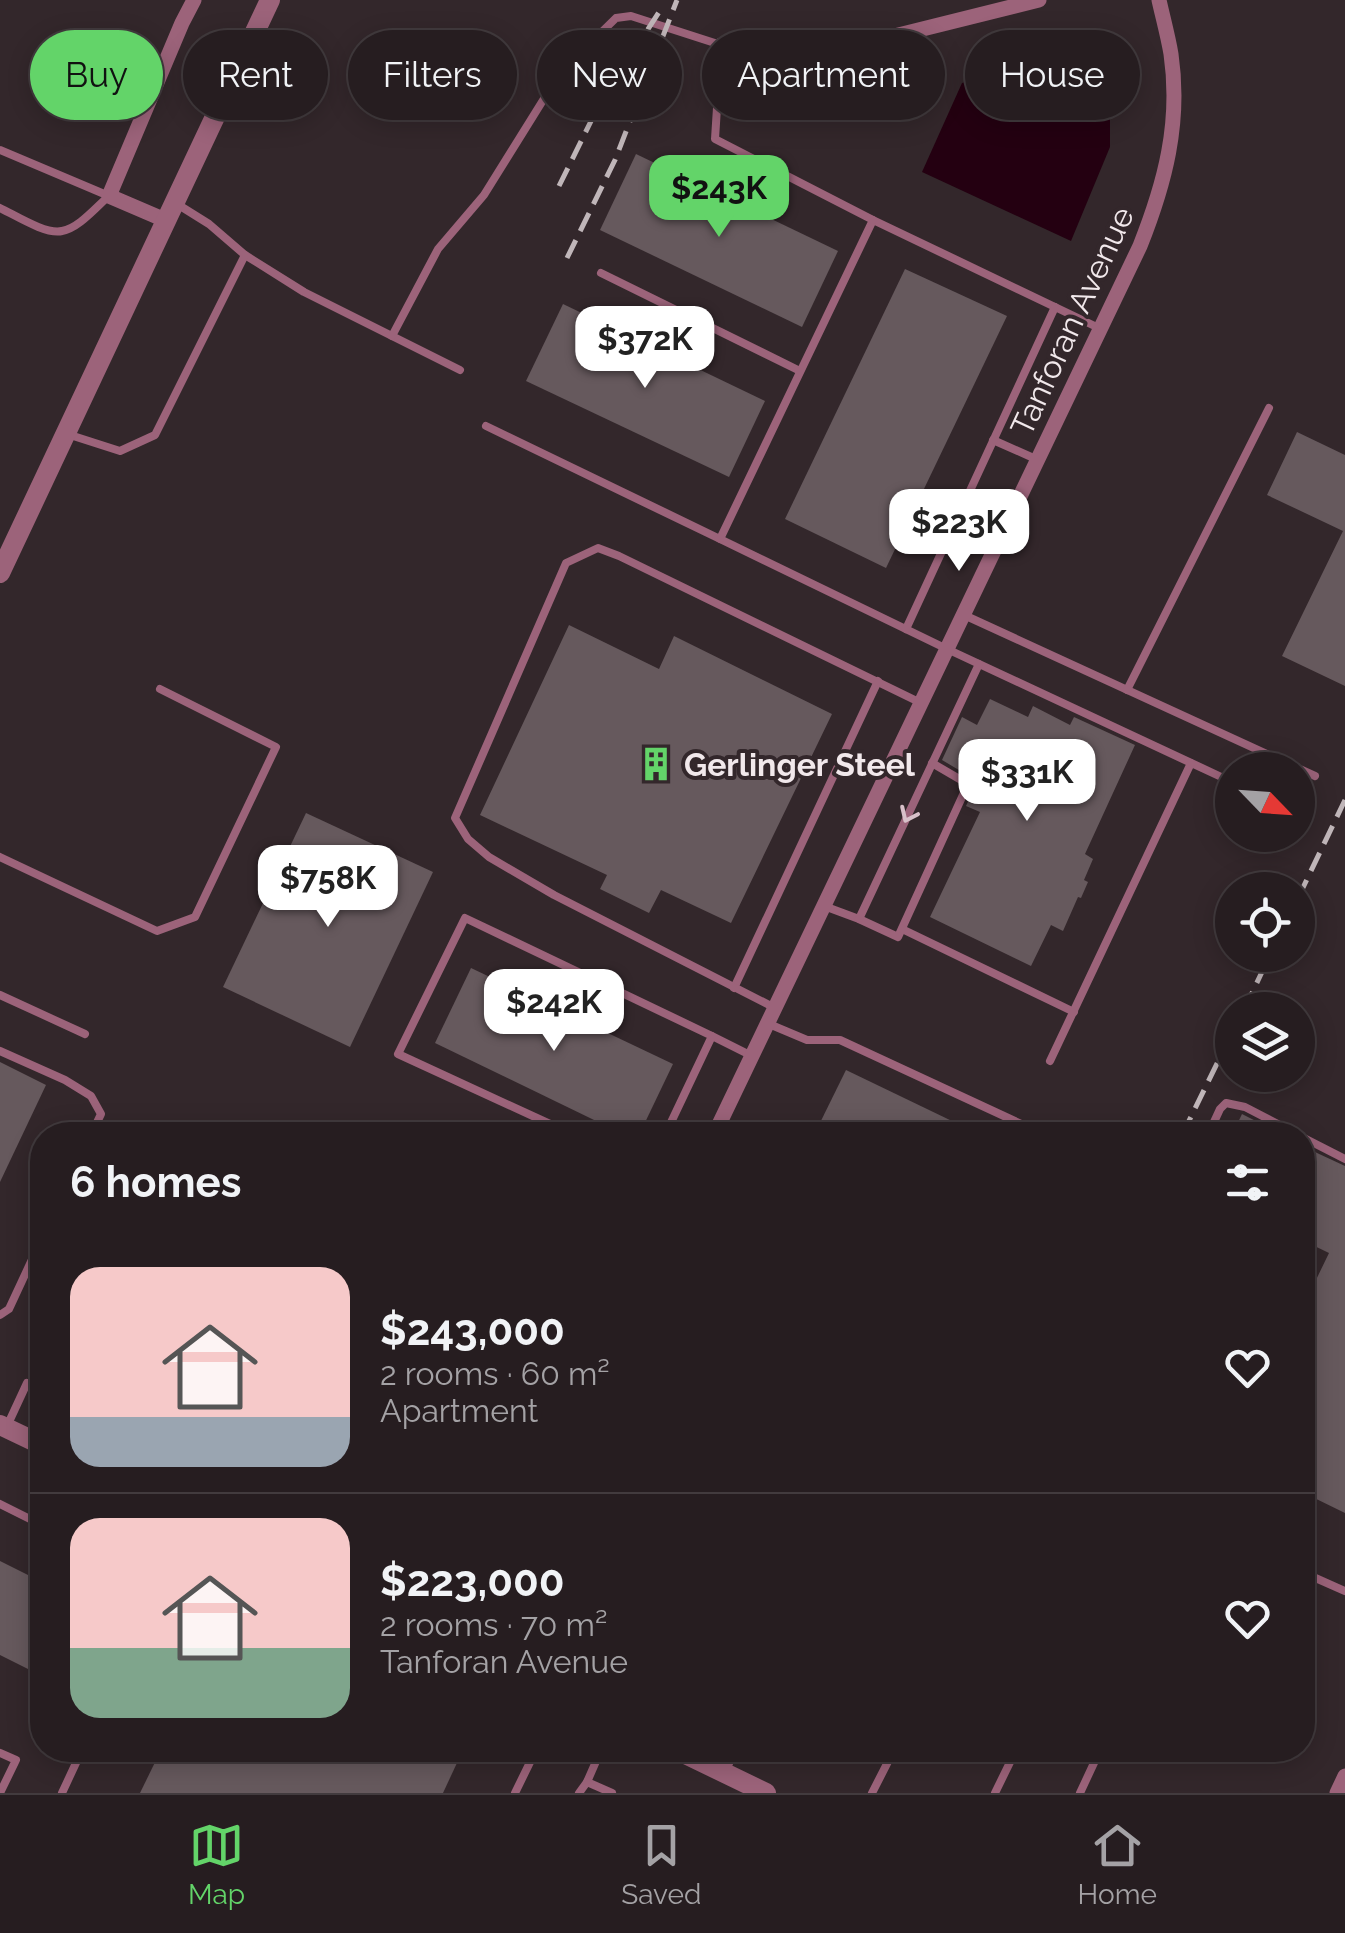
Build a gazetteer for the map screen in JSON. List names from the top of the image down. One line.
{"streets":{"street":["Tanforan Avenue"]},"places":{"building":["Gerlinger Steel"]},"north":"bottom right","page":{"chip":["Buy","Rent","Filters","New","Apartment","House"],"price":["$243K","$372K","$223K","$331K","$758K","$242K"],"heading":"6 homes","list":[{"name":"$243,000","note":"2 rooms · 60 m² · Apartment"},{"name":"$223,000","note":"2 rooms · 70 m² · Tanforan Avenue"}],"tabs":["Map","Saved","Home"]}}
